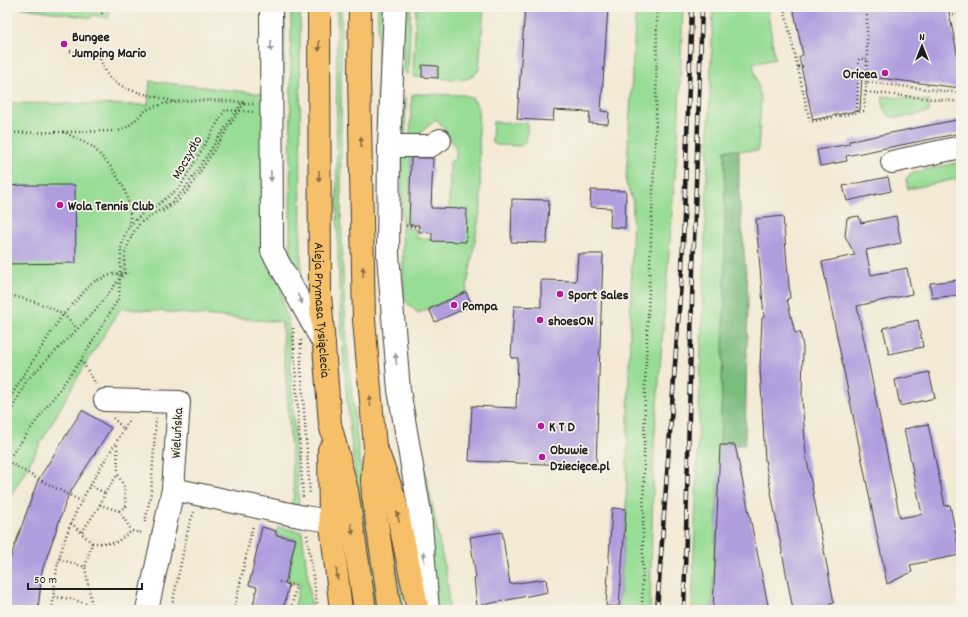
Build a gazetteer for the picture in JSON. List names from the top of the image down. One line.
{"streets":{"main road":["Aleja Prymasa Tysiąclecia"],"street":["Wieluńska"],"path":["Moczydło"]},"places":["Bungee Jumping Mario","Oricea","Wola Tennis Club","Sport Sales","Pompa","shoesON","K T D","Obuwie Dziecięce.pl"],"scale_bar":"50 m","north":"top"}
